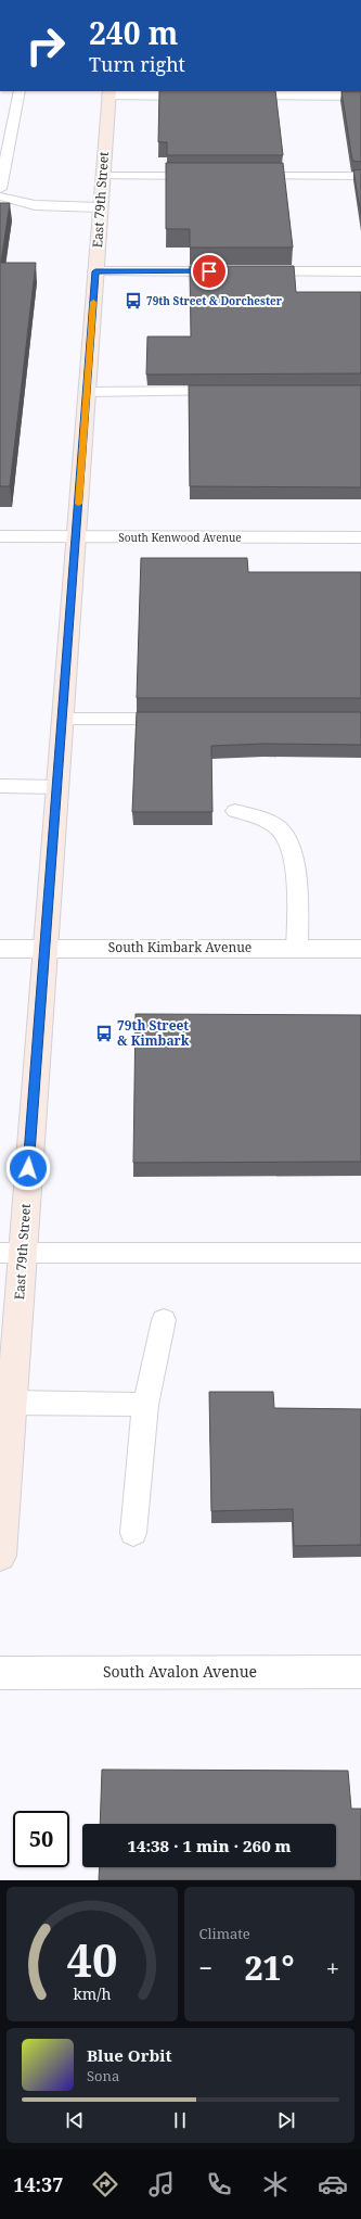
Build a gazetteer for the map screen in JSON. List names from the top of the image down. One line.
{"streets":{"main road":["East 79th Street"],"street":["South Kenwood Avenue","South Kimbark Avenue","South Avalon Avenue"]},"crossings":[["East 79th Street","South Kenwood Avenue"],["East 79th Street","South Kimbark Avenue"]],"places":{"bus stop":["79th Street & Dorchester","79th Street & Kimbark"]},"page":{"turn":["240 m","Turn right"],"limit":"50","trip":"14:38 · 1 min · 260 m","tile":"Climate","heat":["−","21°","+"],"song":["Blue Orbit","Sona"],"tabs":"14:37","gauge":["40","km/h"]}}
